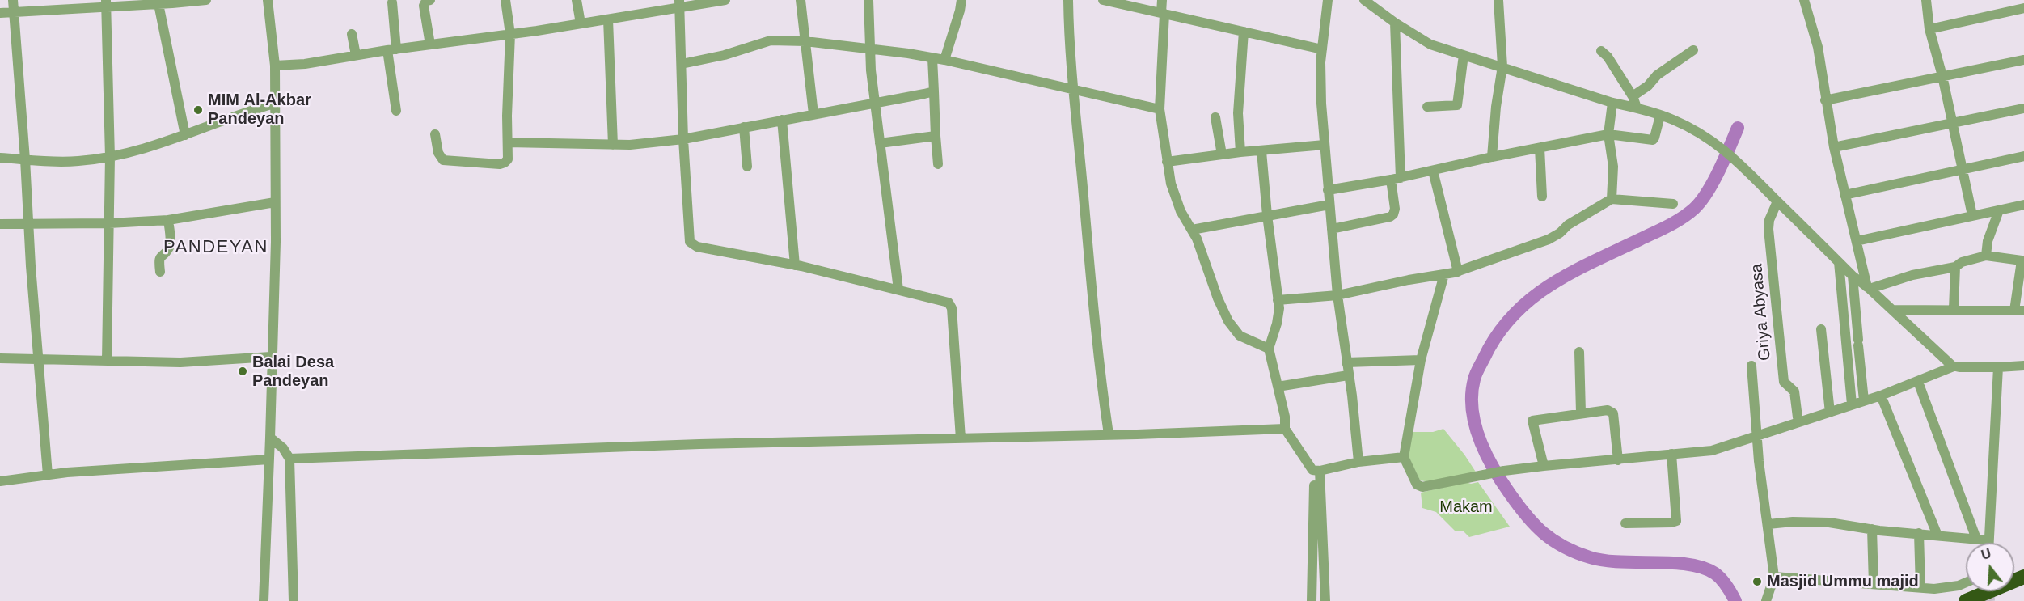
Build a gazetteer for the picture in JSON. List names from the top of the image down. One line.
{"streets":{"street":["Griya Abyasa"]},"districts":["PANDEYAN"],"parks":["Makam"],"places":["MIM Al-Akbar Pandeyan","Balai Desa Pandeyan","Masjid Ummu majid"],"north":"top"}
